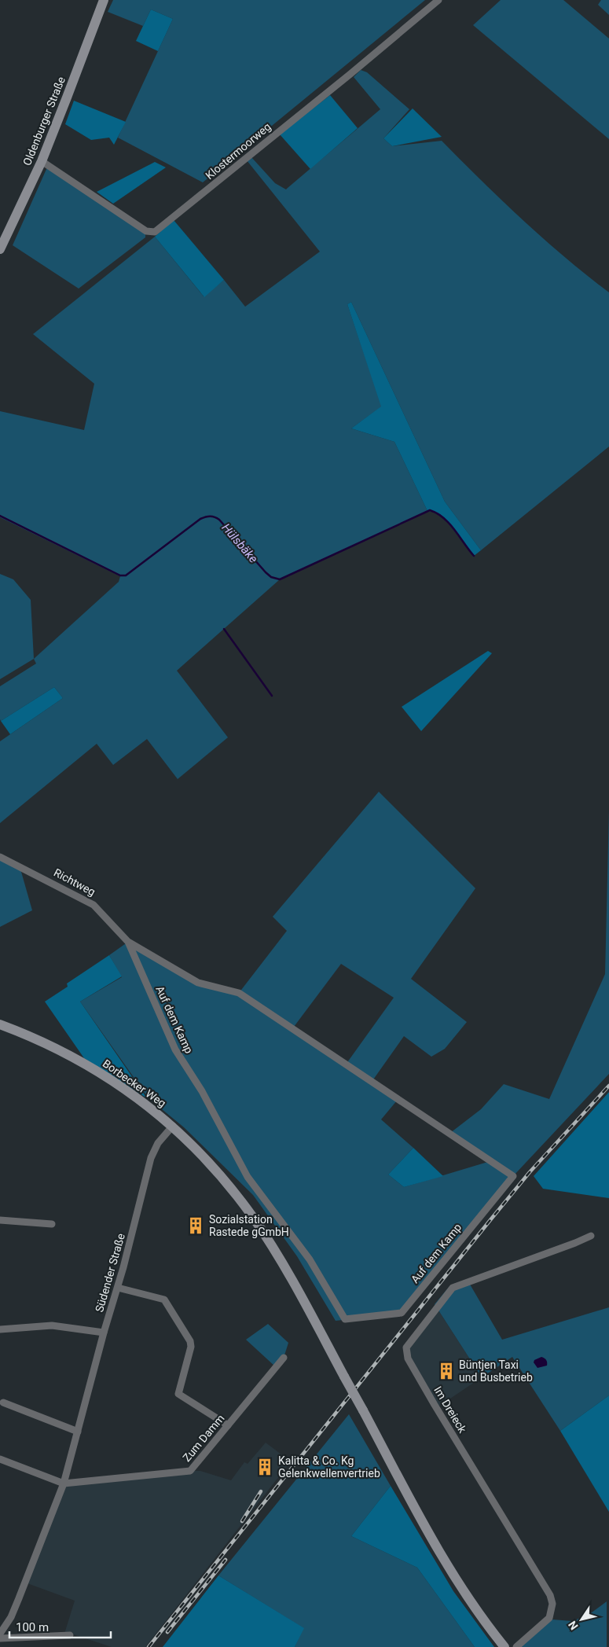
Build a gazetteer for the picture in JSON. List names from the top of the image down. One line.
{"streets":{"street":["Oldenburger Straße","Klostermoorweg","Richtweg","Auf dem Kamp","Borbecker Weg","Südender Straße","Im Dreieck","Zum Damm"]},"crossings":[["Oldenburger Straße","Klostermoorweg"],["Richtweg","Auf dem Kamp"],["Borbecker Weg","Südender Straße"],["Südender Straße","Zum Damm"]],"water":["Hülsbäke"],"places":{"building":["Sozialstation Rastede gGmbH","Büntjen Taxi und Busbetrieb","Kalitta & Co. Kg Gelenkwellenvertrieb"]},"scale_bar":"100 m","north":"bottom left"}
